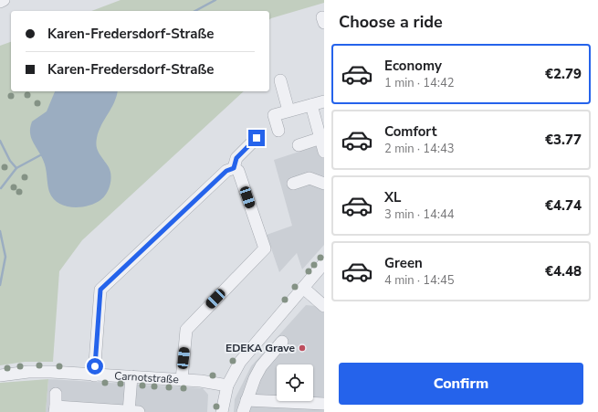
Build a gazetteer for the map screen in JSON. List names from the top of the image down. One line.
{"streets":{"street":["Carnotstraße"]},"places":["EDEKA Grave"],"page":{"heading":"Choose a ride","banner":["Karen-Fredersdorf-Straße","Karen-Fredersdorf-Straße"],"list":[{"name":"Economy","note":"1 min · 14:42","value":"€2.79"},{"name":"Comfort","note":"2 min · 14:43","value":"€3.77"},{"name":"XL","note":"3 min · 14:44","value":"€4.74"},{"name":"Green","note":"4 min · 14:45","value":"€4.48"}],"buttons":"Confirm"}}
